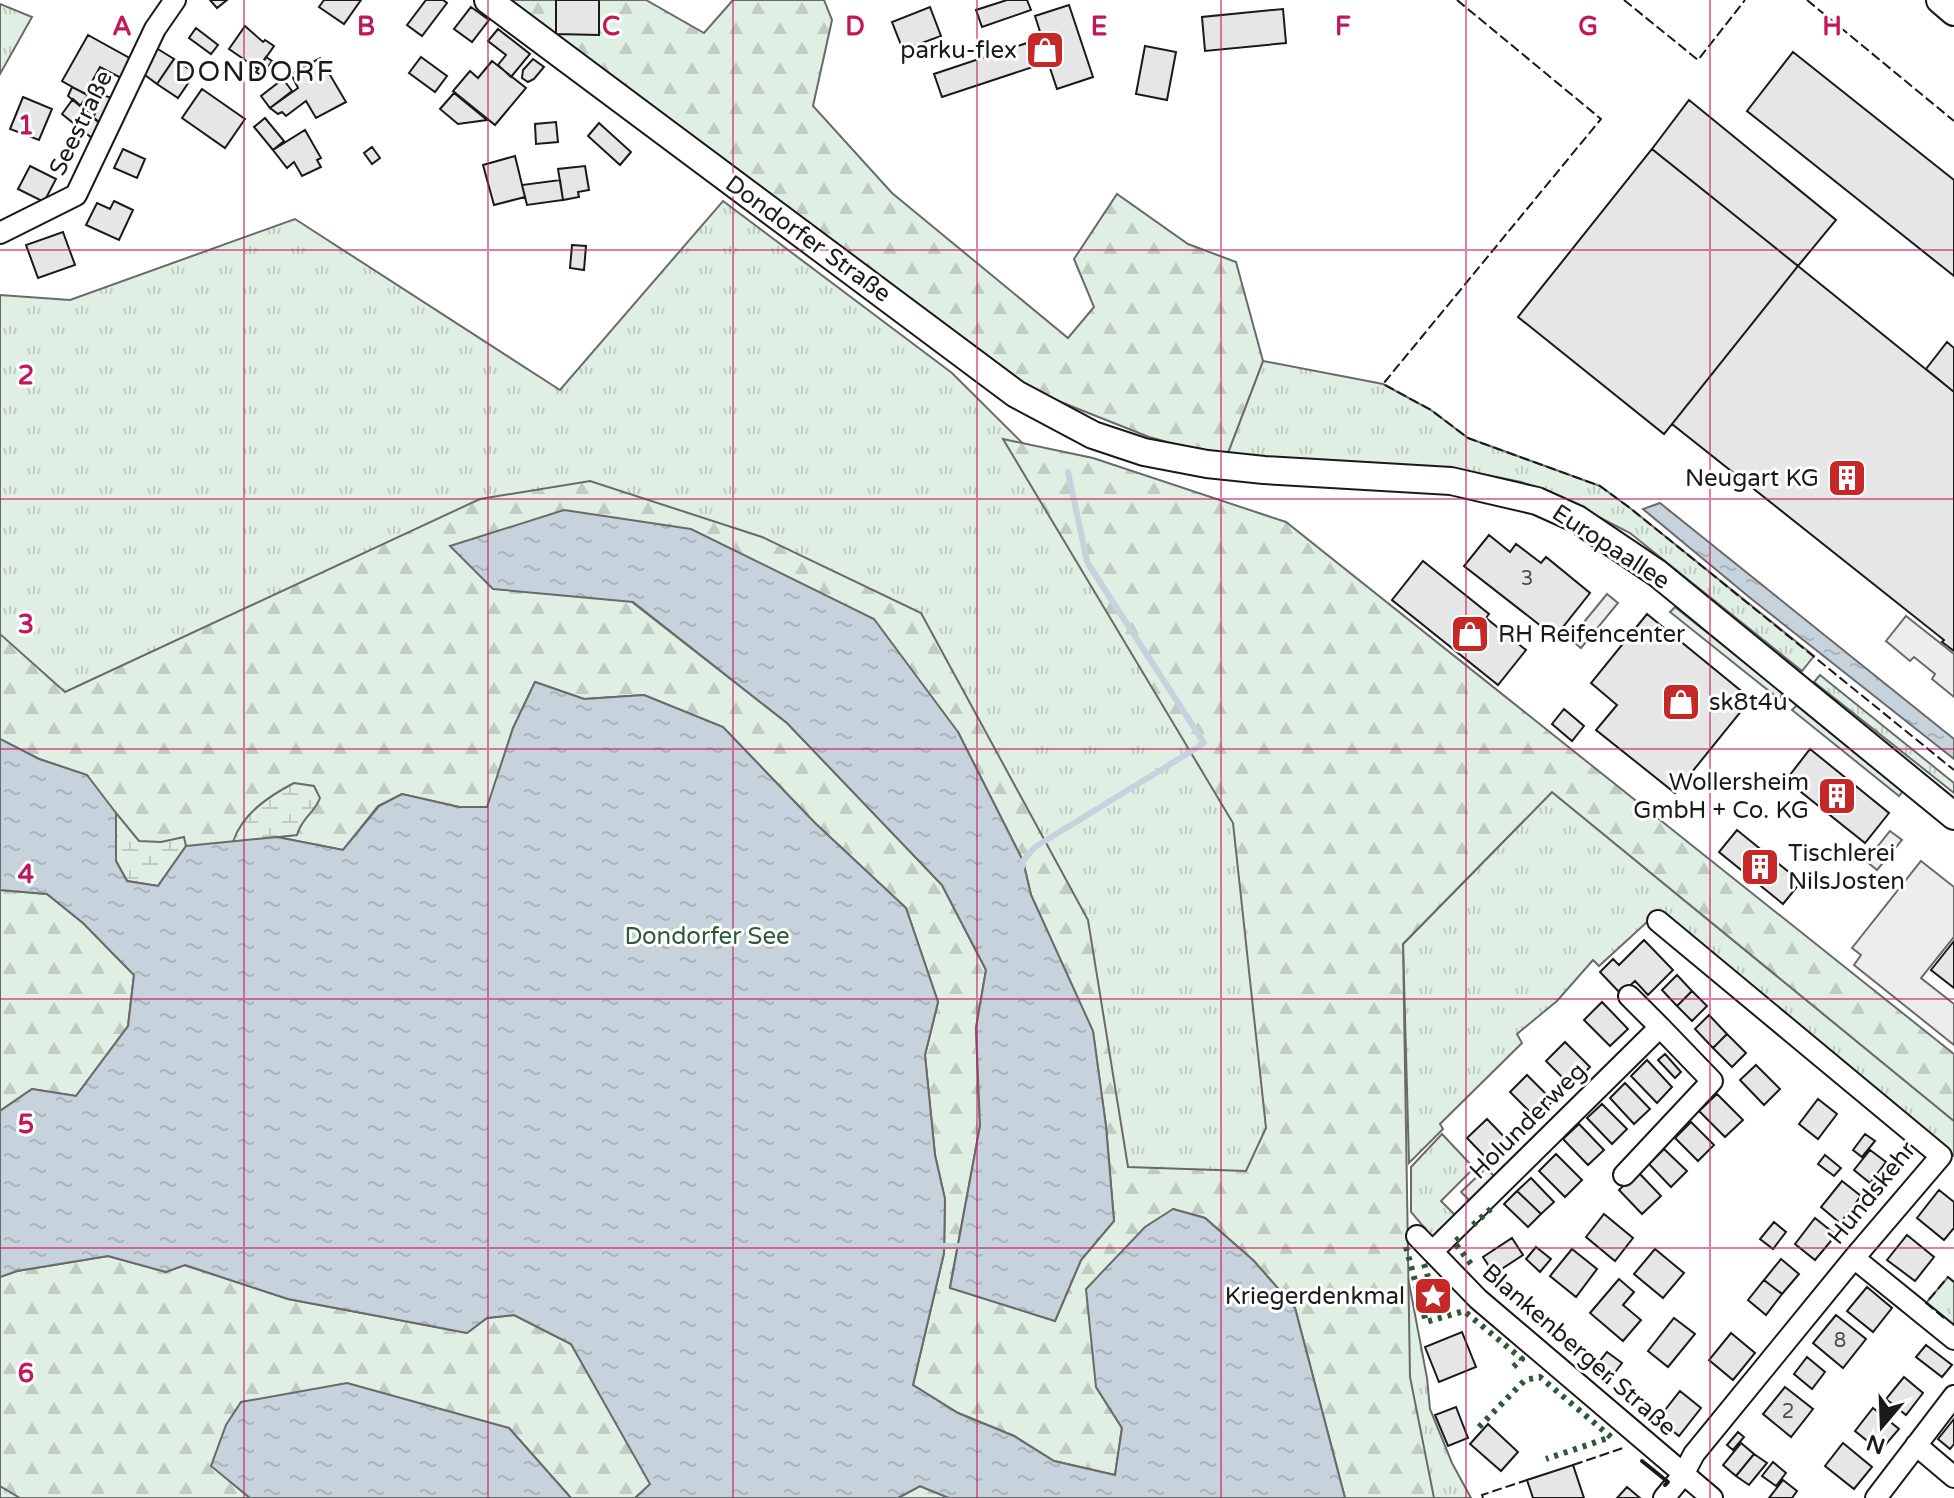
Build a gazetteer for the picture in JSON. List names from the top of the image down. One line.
{"streets":{"main road":["Dondorfer Straße","Europaallee"],"street":["Seestraße","Holunderweg","Hundskehr","Blankenberger Straße"]},"crossings":[["Dondorfer Straße","Europaallee"],["Holunderweg","Blankenberger Straße"],["Hundskehr","Blankenberger Straße"]],"districts":["DONDORF"],"parks":["Dondorfer See"],"places":{"shop":["parku-flex","RH Reifencenter","sk8t4u"],"building":["Neugart KG","Wollersheim GmbH + Co. KG","Tischlerei NilsJosten"],"place":["Kriegerdenkmal"]},"house_numbers":["3","8","2"],"north":"bottom","grid":{"columns":["A","B","C","D","E","F","G","H"],"rows":["1","2","3","4","5","6"]}}
